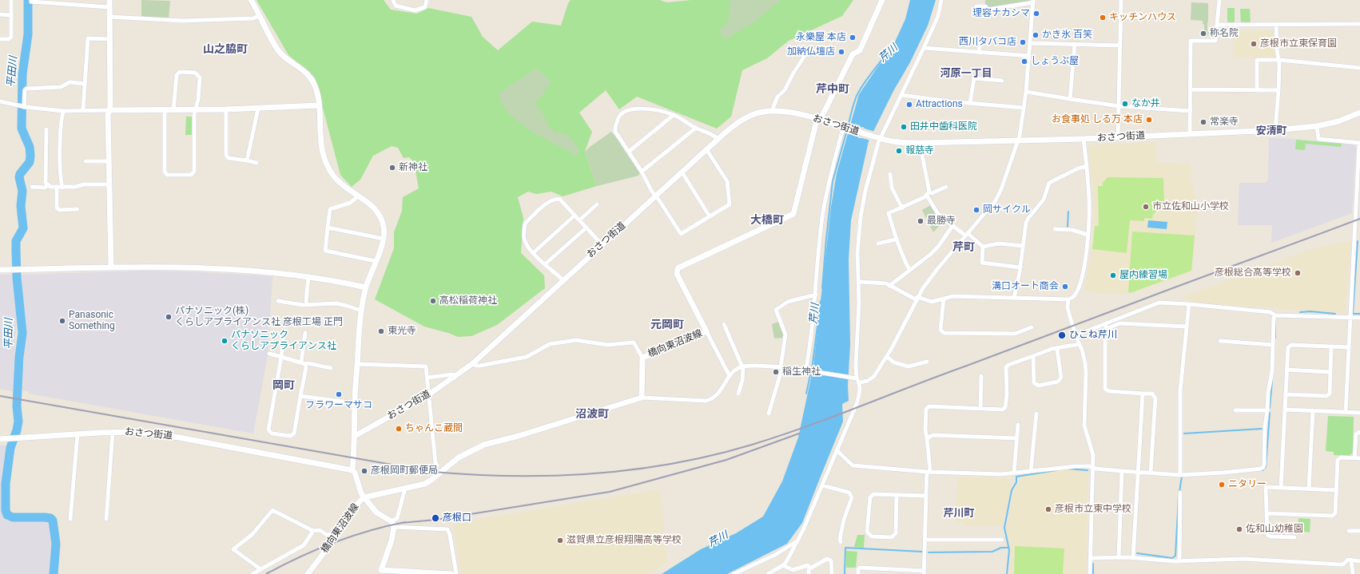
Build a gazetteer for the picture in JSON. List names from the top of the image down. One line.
{"streets":{"street":["おさつ街道","橋向東沼波線"]},"crossings":[["おさつ街道","橋向東沼波線"]],"districts":["山之脇町","河原一丁目","芹中町","安清町","大橋町","芹町","元岡町","岡町","沼波町","芹川町"],"water":["芹川","平田川"],"places":["理容ナカシマ","キッチンハウス","称名院","かき氷 百笑","永樂屋 本店","西川タバコ店","彦根市立東保育園","加納仏壇店","しょうぶ屋","なか井","Attractions","お食事処 しる万 本店","常楽寺","田井中歯科医院","報慈寺","新神社","市立佐和山小学校","岡サイクル","最勝寺","彦根総合高等学校","屋内練習場","溝口オート商会","高松稲荷神社","パナソニック(株) くらしアプライアンス社 彦根工場 正門","Panasonic Something","東光寺","ひこね芹川","パナソニック くらしアプライアンス社","稲生神社","フラワーマサコ","ちゃんこ蔵間","彦根岡町郵便局","ニタリー","彦根市立東中学校","彦根口","佐和山幼稚園","滋賀県立彦根翔陽高等学校"]}
